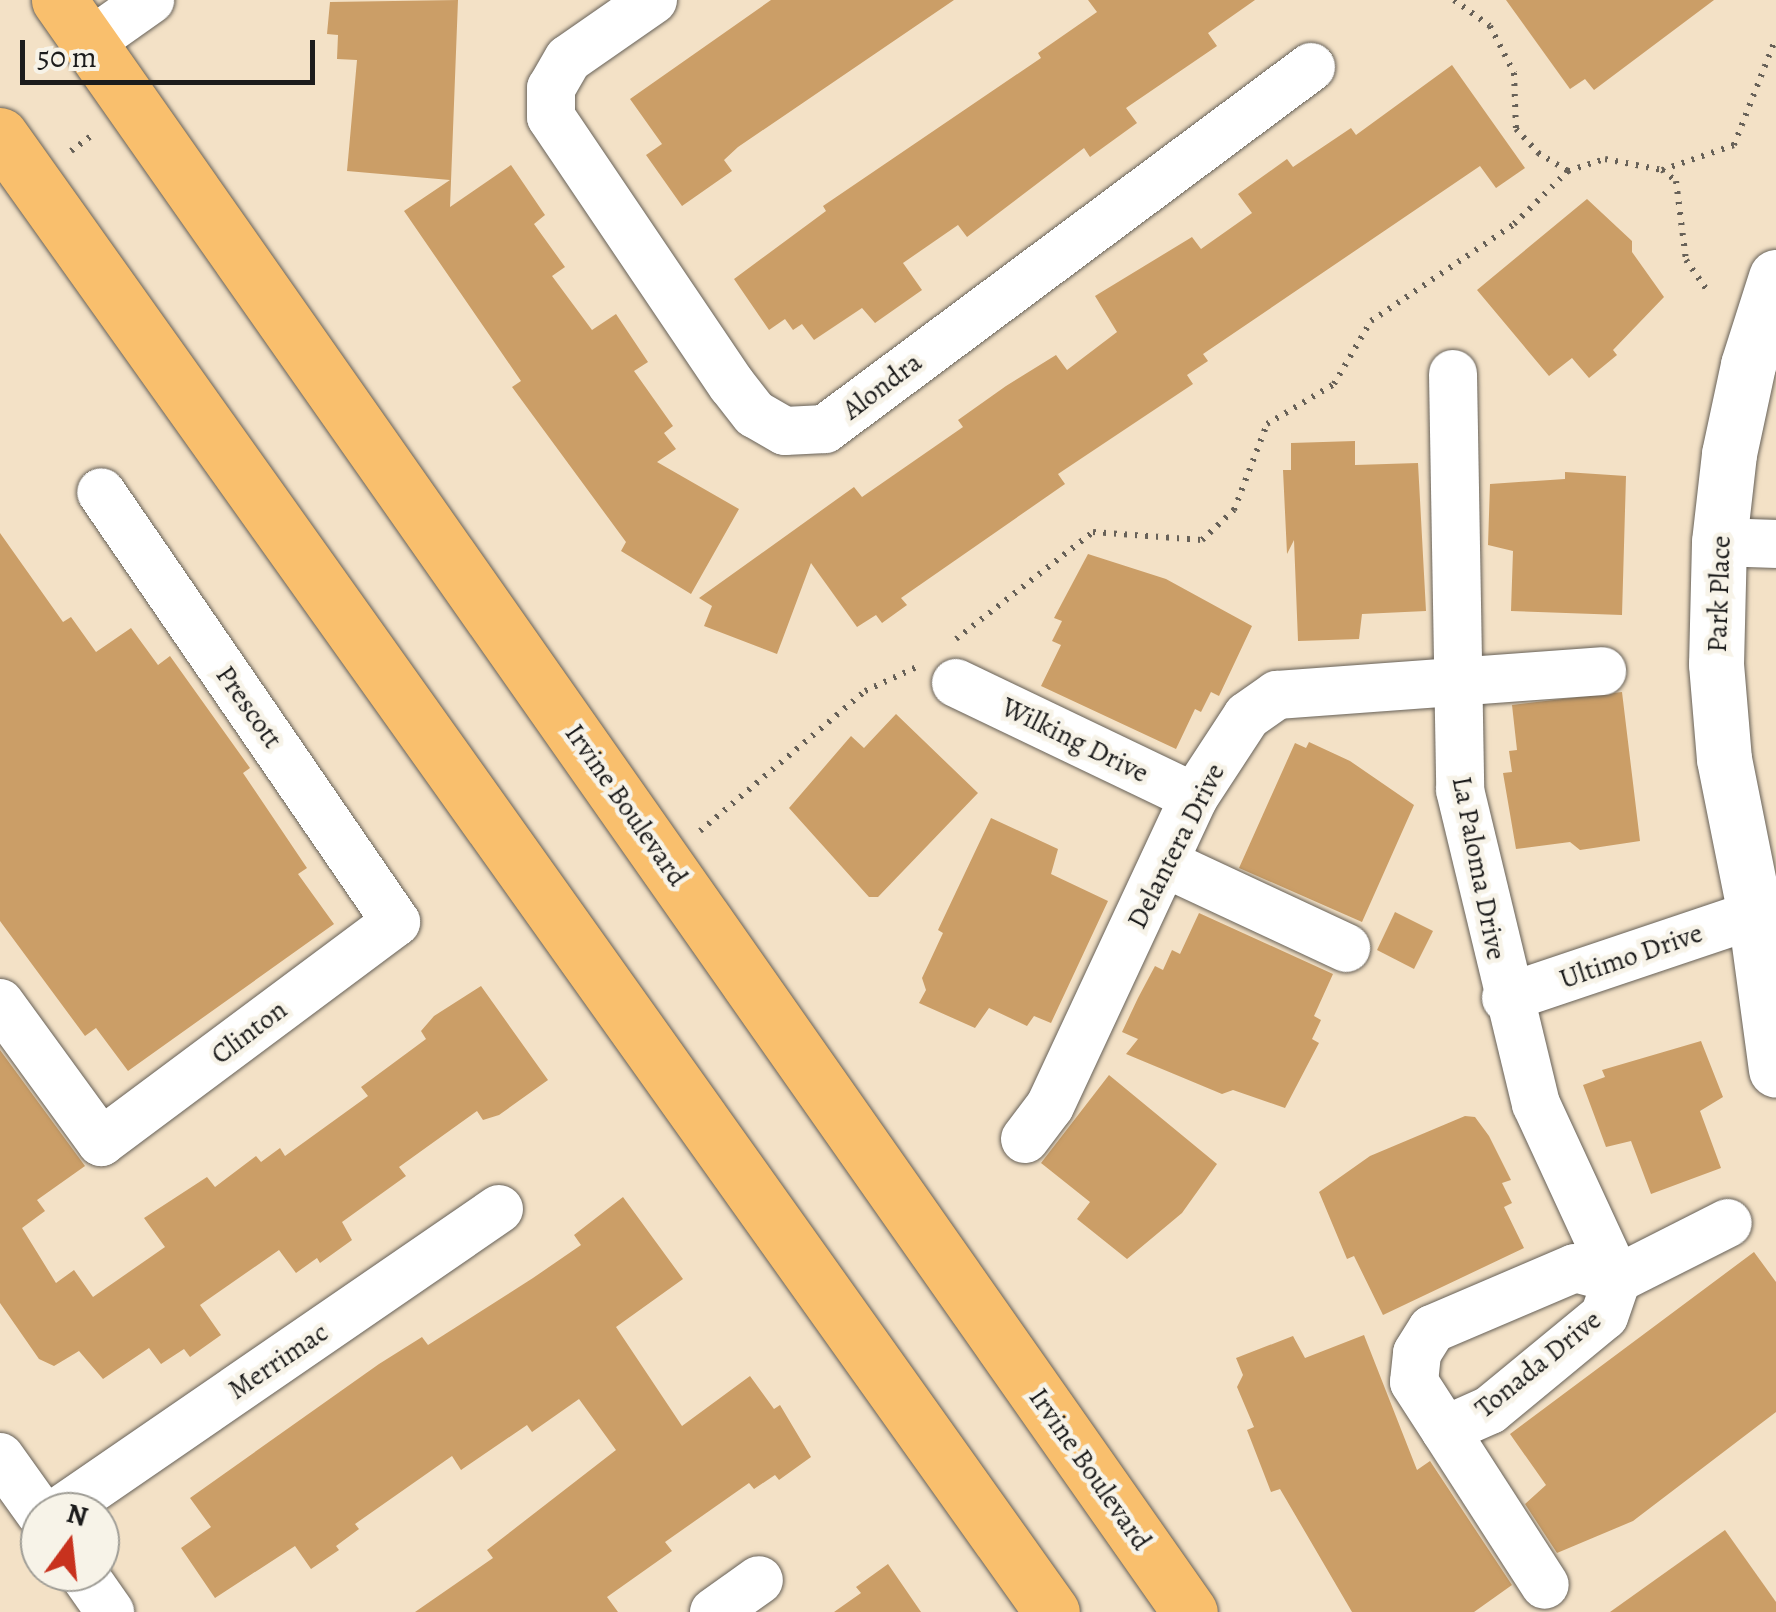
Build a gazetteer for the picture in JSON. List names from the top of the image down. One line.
{"streets":{"main road":["Irvine Boulevard"],"street":["Alondra","Park Place","Prescott","Wilking Drive","Delantera Drive","La Paloma Drive","Ultimo Drive","Clinton","Merrimac","Tonada Drive"]},"crossings":[["Park Place","Ultimo Drive"],["Prescott","Clinton"],["Wilking Drive","Delantera Drive"],["Delantera Drive","La Paloma Drive"],["La Paloma Drive","Ultimo Drive"],["La Paloma Drive","Tonada Drive"]],"scale_bar":"50 m","north":"top"}
